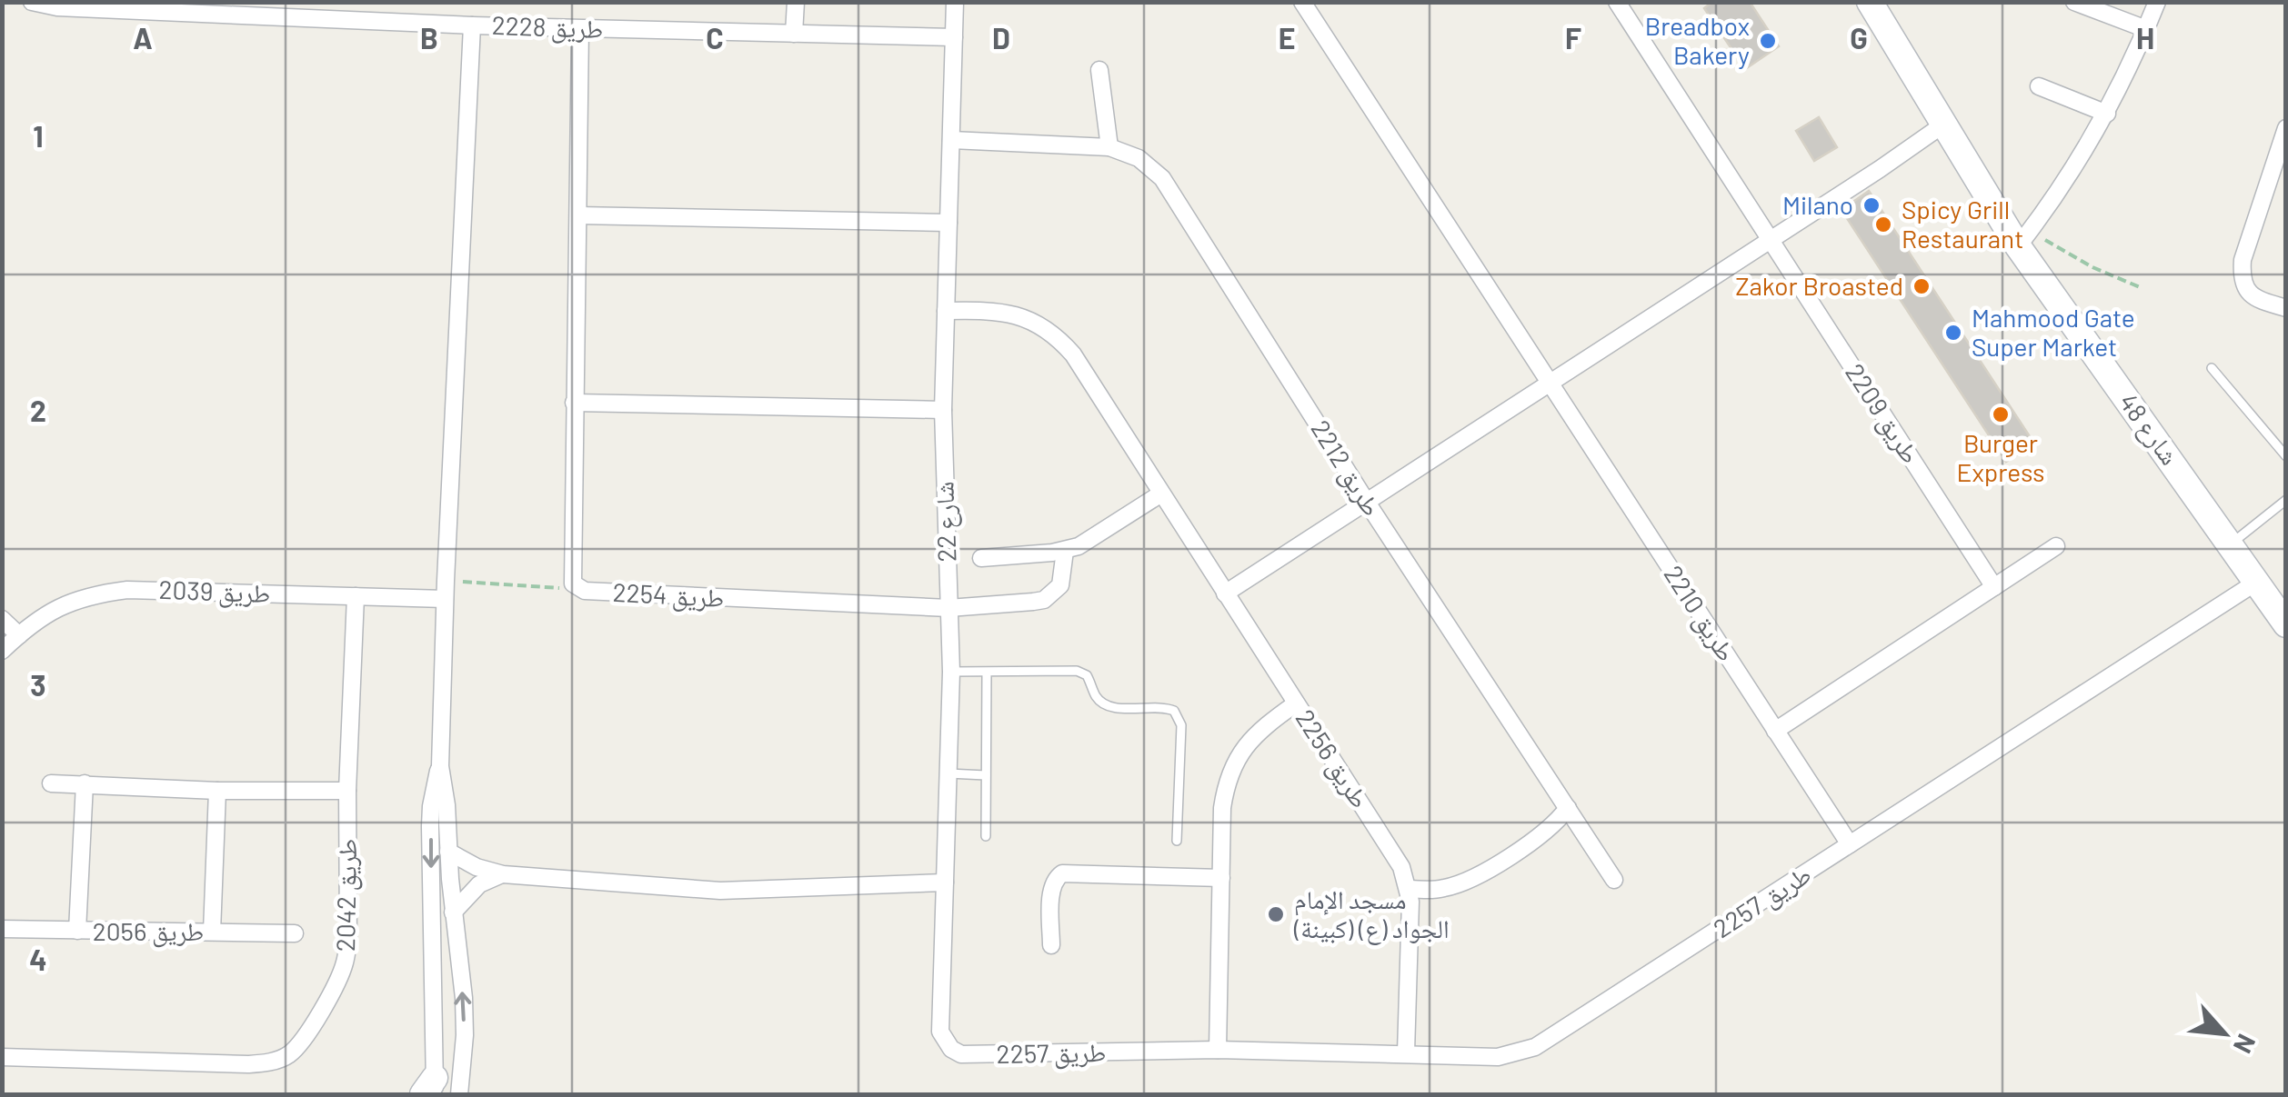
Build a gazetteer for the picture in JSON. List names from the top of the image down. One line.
{"streets":{"street":["طريق 2228","طريق 2209","شارع 48","طريق 2212","شارع 22","طريق 2039","طريق 2254","طريق 2210","طريق 2256","طريق 2042","طريق 2257","طريق 2056"]},"crossings":[["طريق 2228","شارع 22"],["طريق 2228","طريق 2254"],["شارع 48","طريق 2257"],["طريق 2212","شارع 22"],["شارع 22","طريق 2254"],["شارع 22","طريق 2256"],["شارع 22","طريق 2257"],["طريق 2039","طريق 2042"],["طريق 2210","طريق 2257"],["طريق 2256","طريق 2257"]],"places":["Breadbox Bakery","Milano","Spicy Grill Restaurant","Zakor Broasted","Mahmood Gate Super Market","Burger Express","مسجد الإمام الجواد (ع) (كبينة)"],"north":"bottom right","grid":{"columns":["A","B","C","D","E","F","G","H"],"rows":["1","2","3","4"]}}
